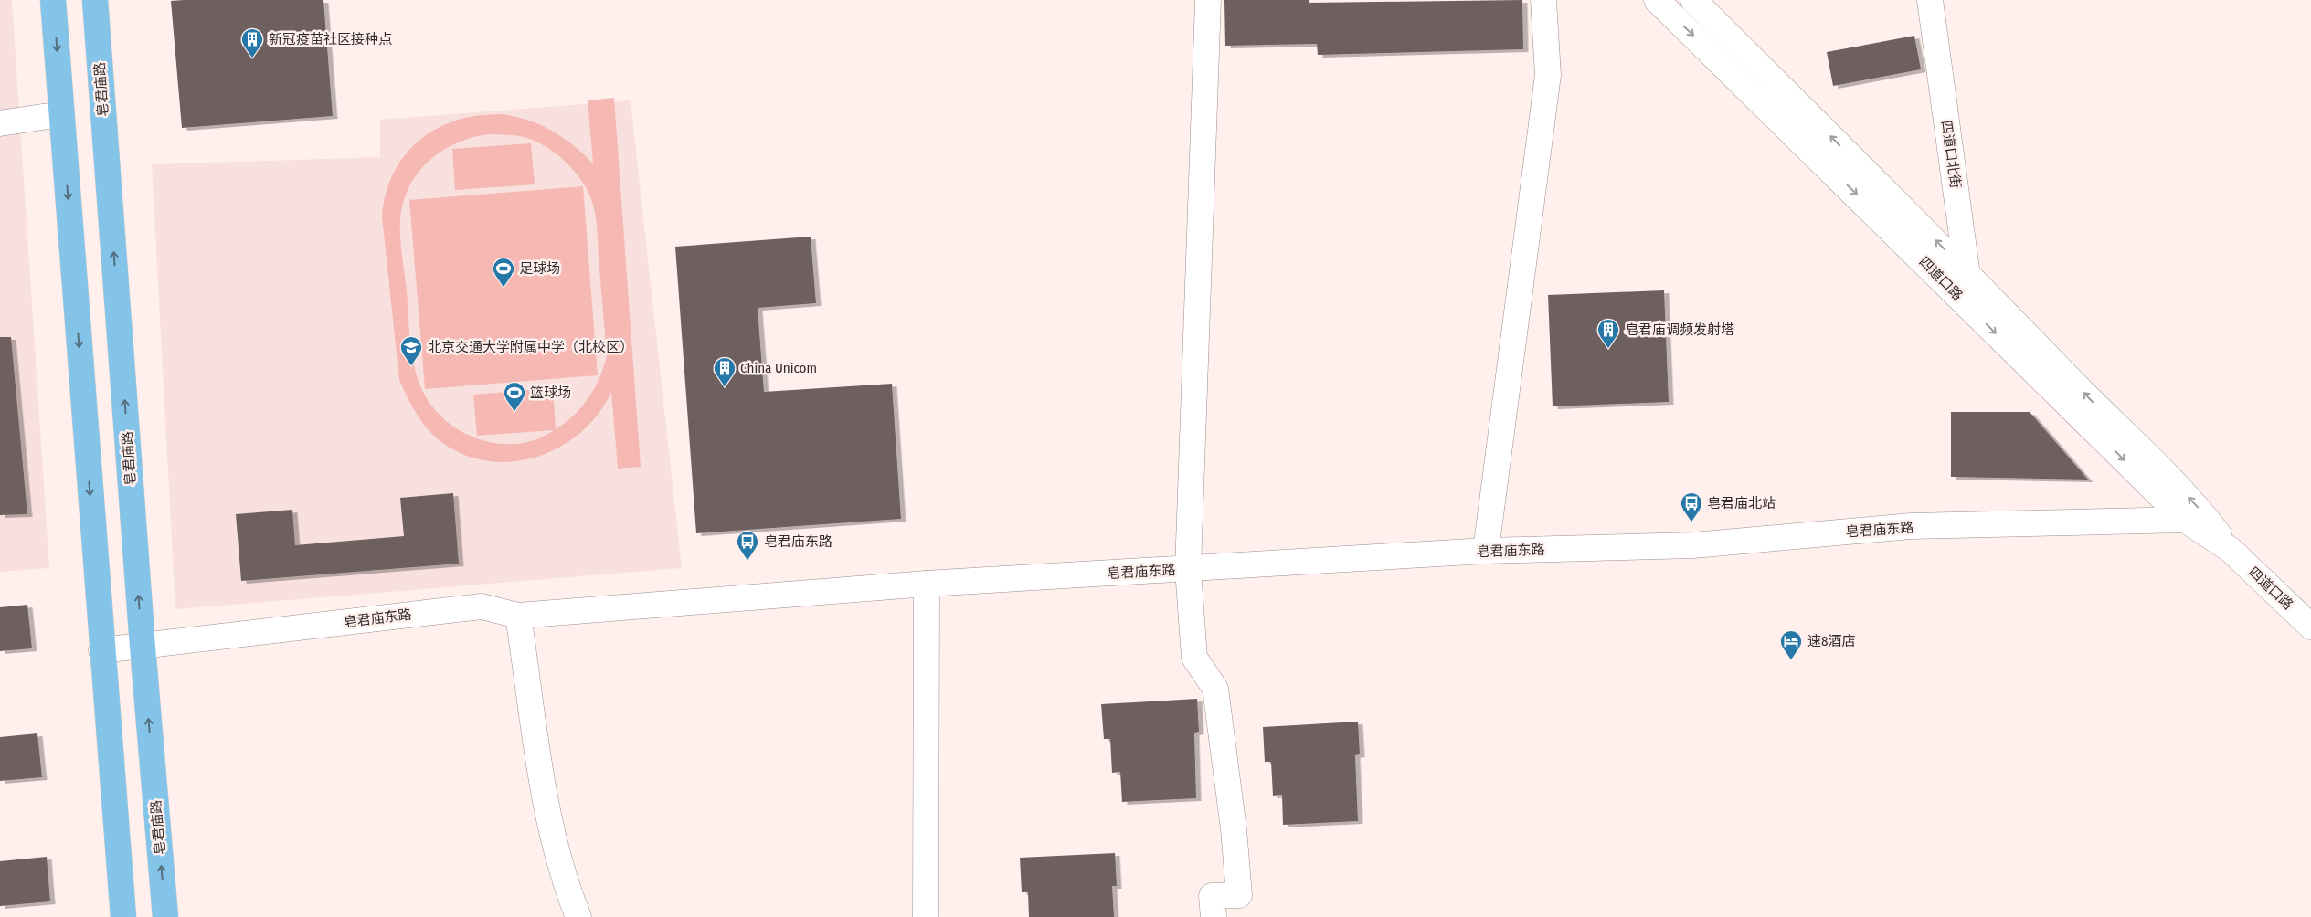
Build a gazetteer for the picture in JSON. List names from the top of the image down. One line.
{"streets":{"main road":["皂君庙路"],"street":["四道口北街","四道口路","皂君庙东路"]},"crossings":[["皂君庙路","皂君庙东路"],["四道口北街","四道口路"],["四道口路","皂君庙东路"]],"places":{"building":["新冠疫苗社区接种点","皂君庙调频发射塔","China Unicom"],"sports":["足球场","篮球场"],"school or university":["北京交通大学附属中学（北校区）"],"bus stop":["皂君庙北站","皂君庙东路"],"hotel":["速8酒店"]}}
